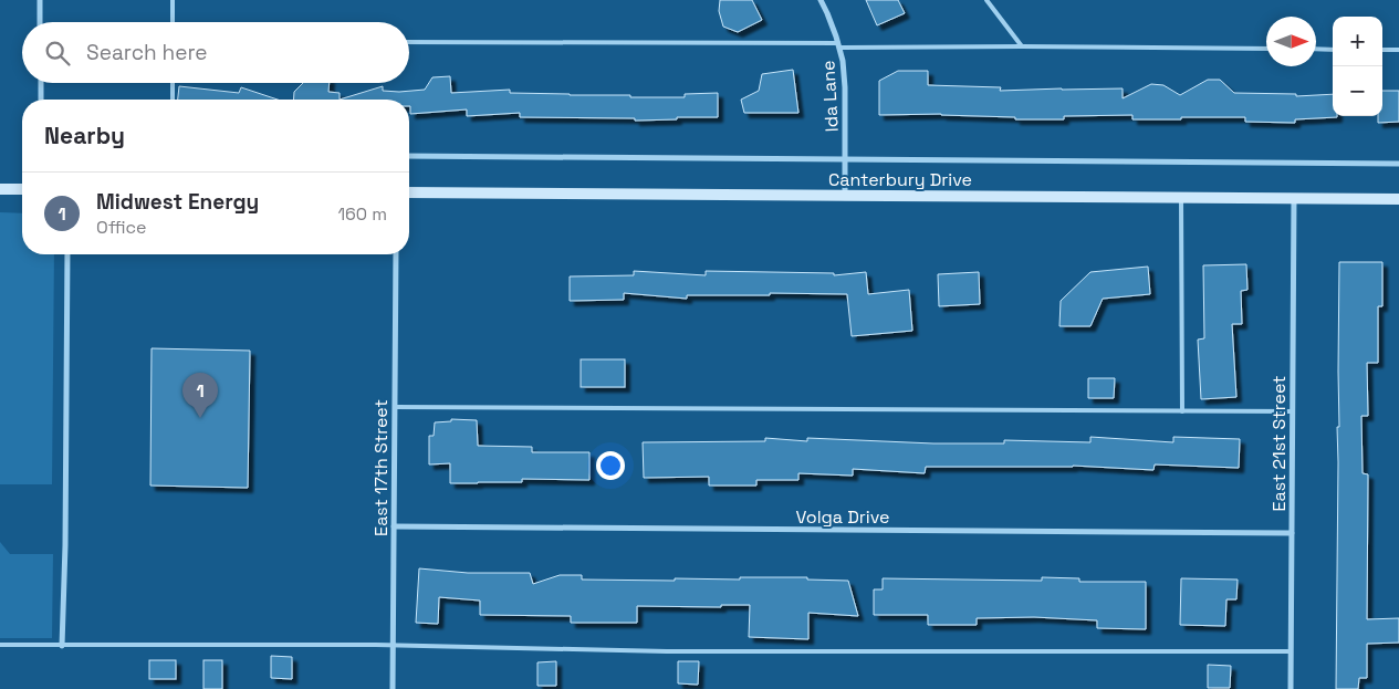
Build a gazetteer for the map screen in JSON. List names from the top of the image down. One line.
{"streets":{"main road":["Canterbury Drive"],"street":["Ida Lane","East 21st Street","East 17th Street","Volga Drive"]},"crossings":[["Ida Lane","Canterbury Drive"],["Canterbury Drive","East 21st Street"],["East 21st Street","Volga Drive"],["East 17th Street","Volga Drive"]],"north":"right","page":{"map_buttons":["+","−"],"search":"Search here","heading":"Nearby","list":[{"mark":"1","name":"Midwest Energy","note":"Office","value":"160 m"}],"pins":"1"}}
